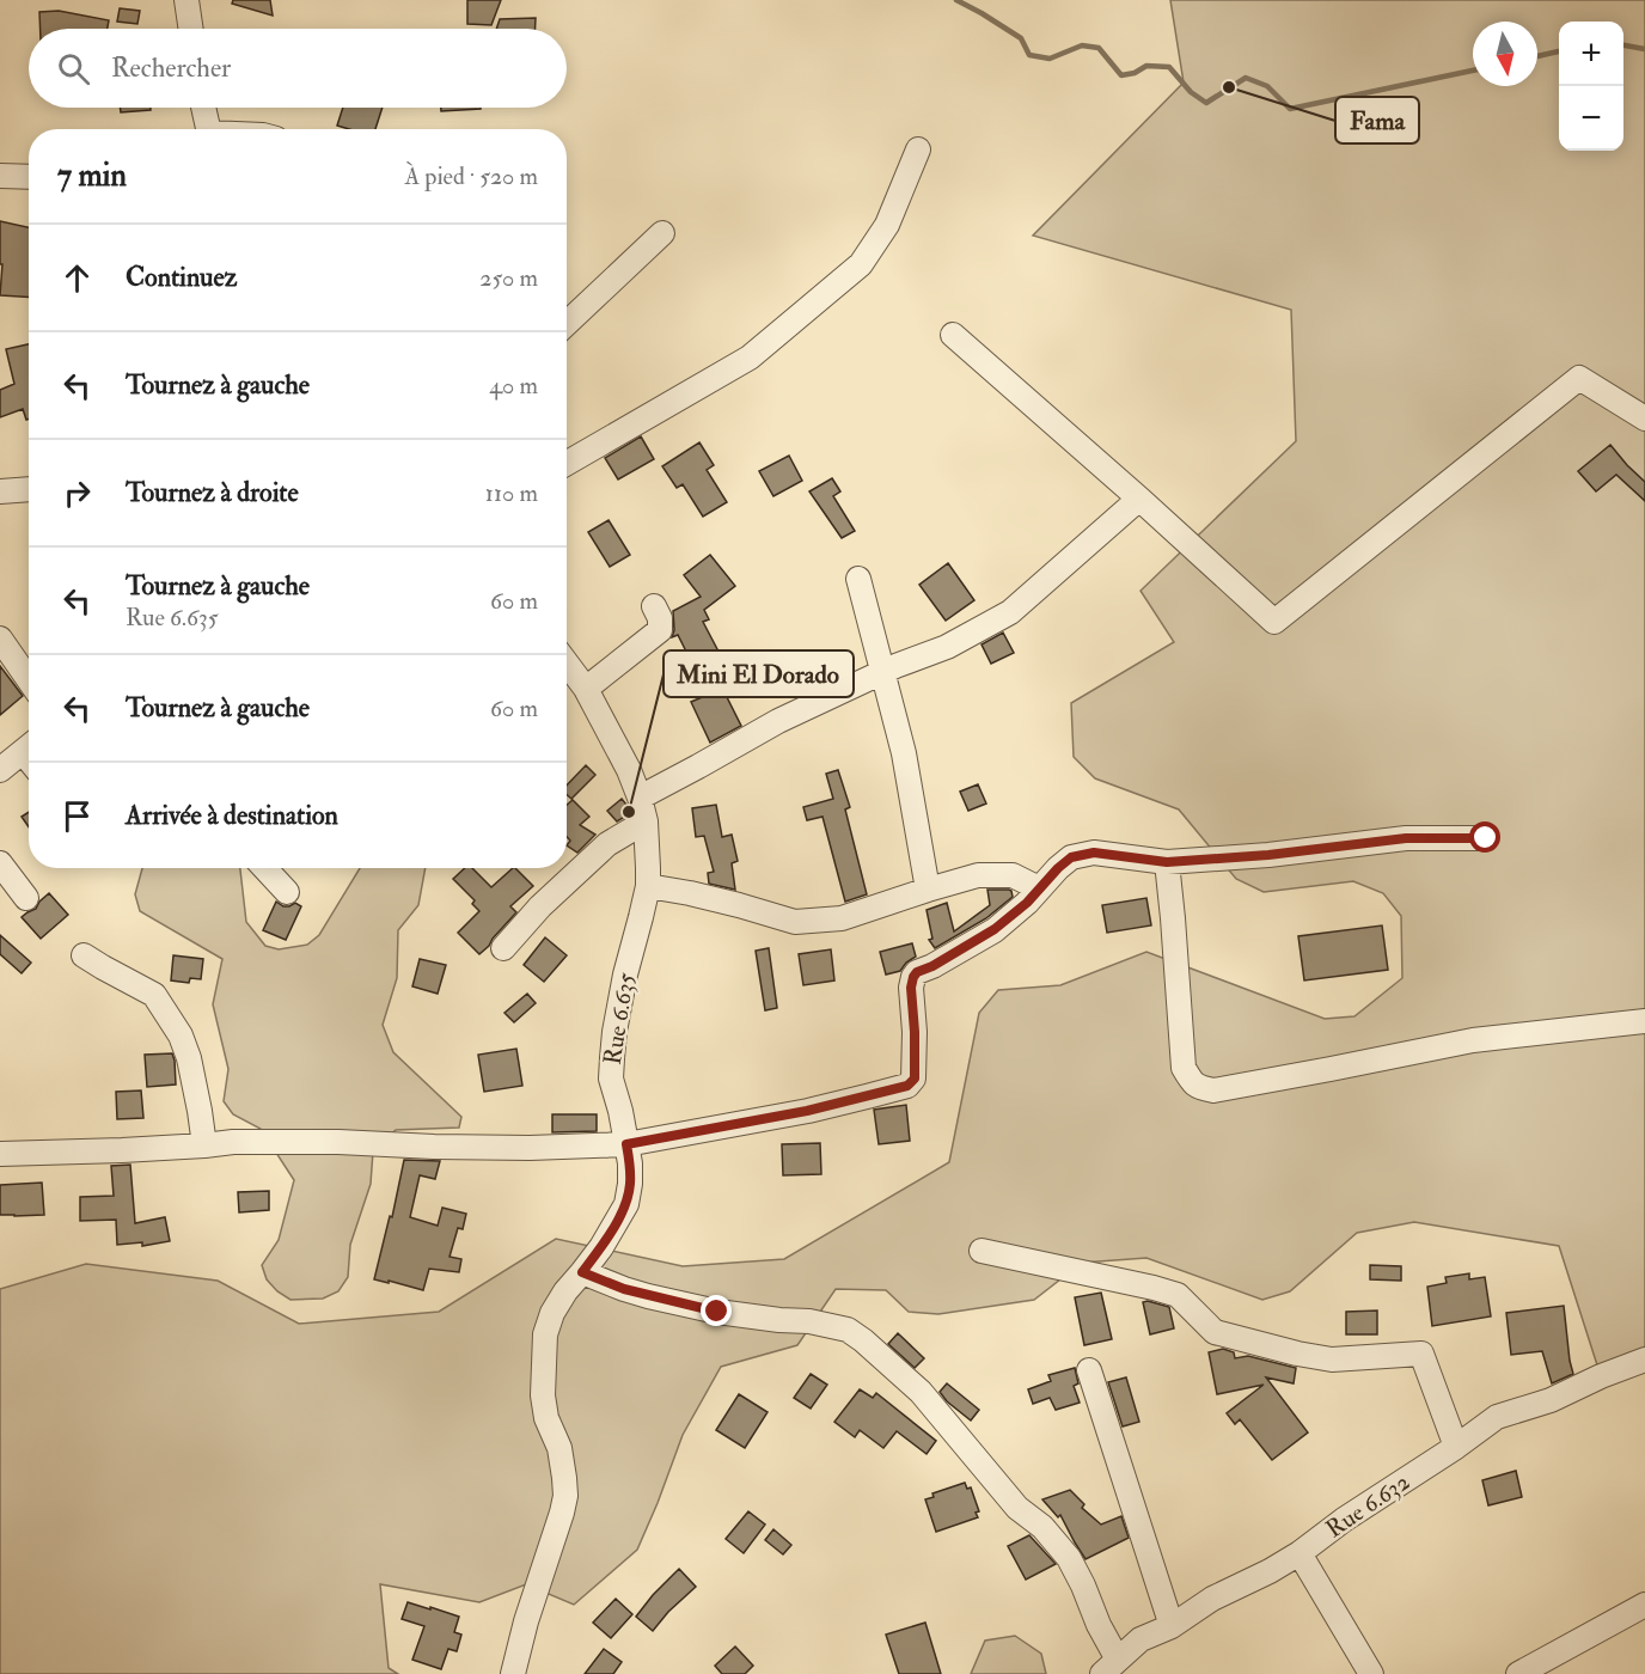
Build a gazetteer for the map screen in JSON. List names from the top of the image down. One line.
{"streets":{"street":["Rue 6.635","Rue 6.632"]},"places":["Fama","Mini El Dorado"],"north":"bottom","page":{"map_buttons":["+","−"],"search":"Rechercher","heading":["7 min","À pied · 520 m"],"list":[["Continuez","250 m"],["Tournez à gauche","40 m"],["Tournez à droite","110 m"],["Tournez à gauche","Rue 6.635","60 m"],["Tournez à gauche","60 m"],"Arrivée à destination"]}}
